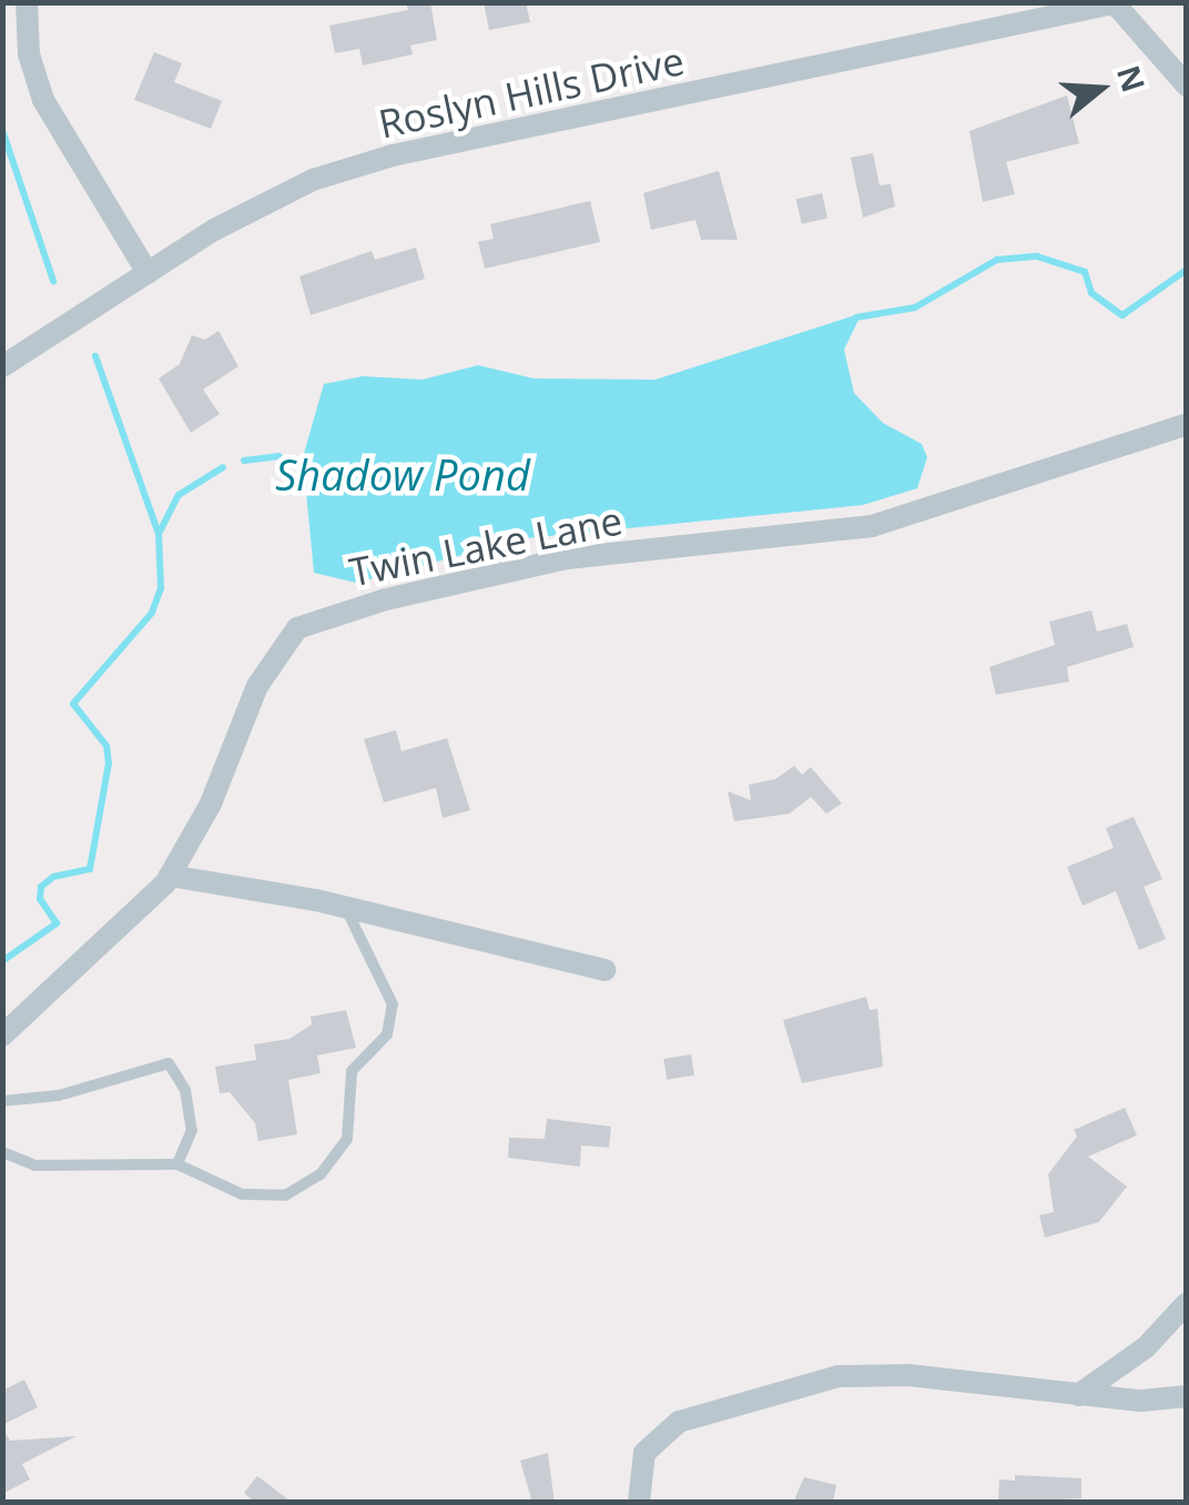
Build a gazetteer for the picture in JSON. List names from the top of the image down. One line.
{"streets":{"street":["Roslyn Hills Drive","Twin Lake Lane"]},"water":["Shadow Pond"],"north":"right"}
